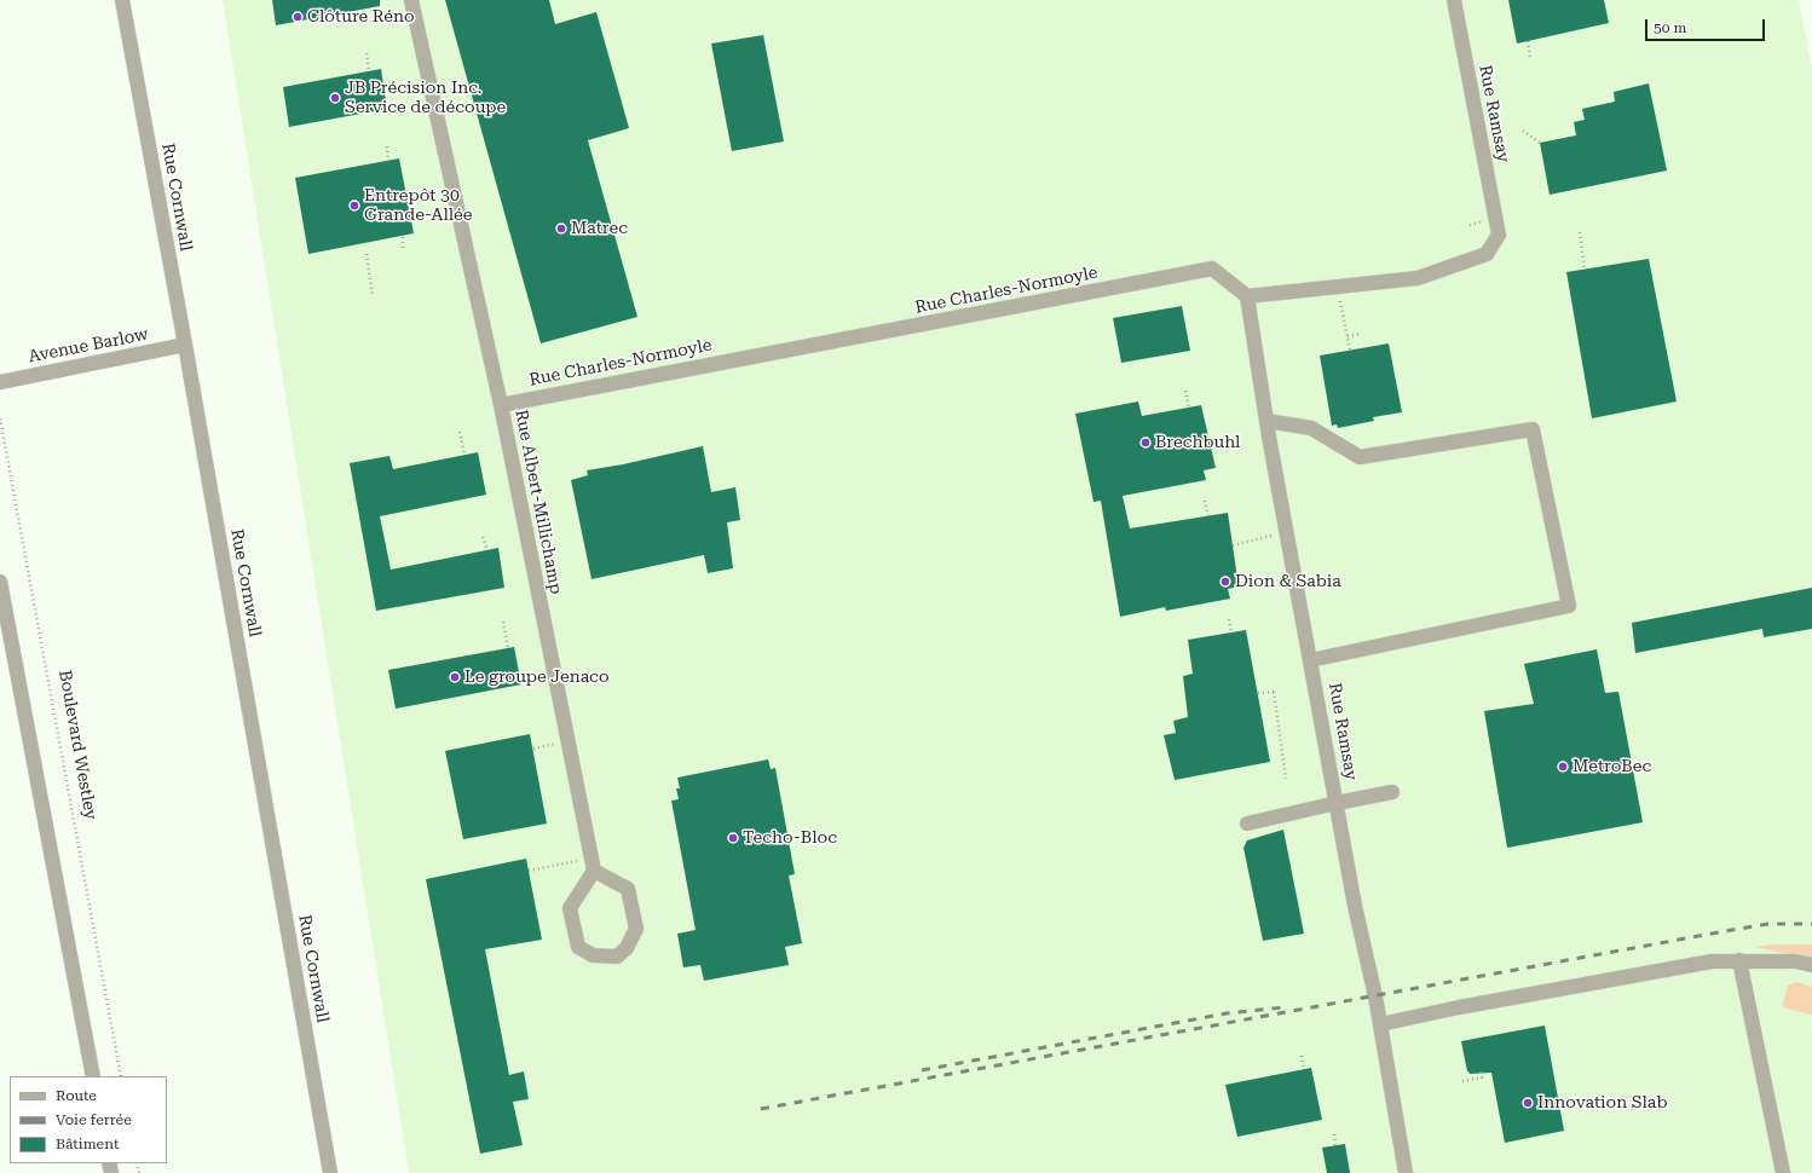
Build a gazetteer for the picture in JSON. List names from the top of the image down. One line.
{"streets":{"street":["Rue Ramsay","Rue Cornwall","Rue Charles-Normoyle","Avenue Barlow","Rue Albert-Millichamp"],"path":["Boulevard Westley"]},"crossings":[["Rue Ramsay","Rue Charles-Normoyle"],["Rue Cornwall","Avenue Barlow"],["Rue Charles-Normoyle","Rue Albert-Millichamp"]],"places":["Clôture Réno","JB Précision Inc. Service de découpe","Entrepôt 30 Grande-Allée","Matrec","Brechbuhl","Dion & Sabia","Le groupe Jenaco","MetroBec","Techo-Bloc","Innovation Slab"],"legend":["Route","Voie ferrée","Bâtiment"],"scale_bar":"50 m"}
